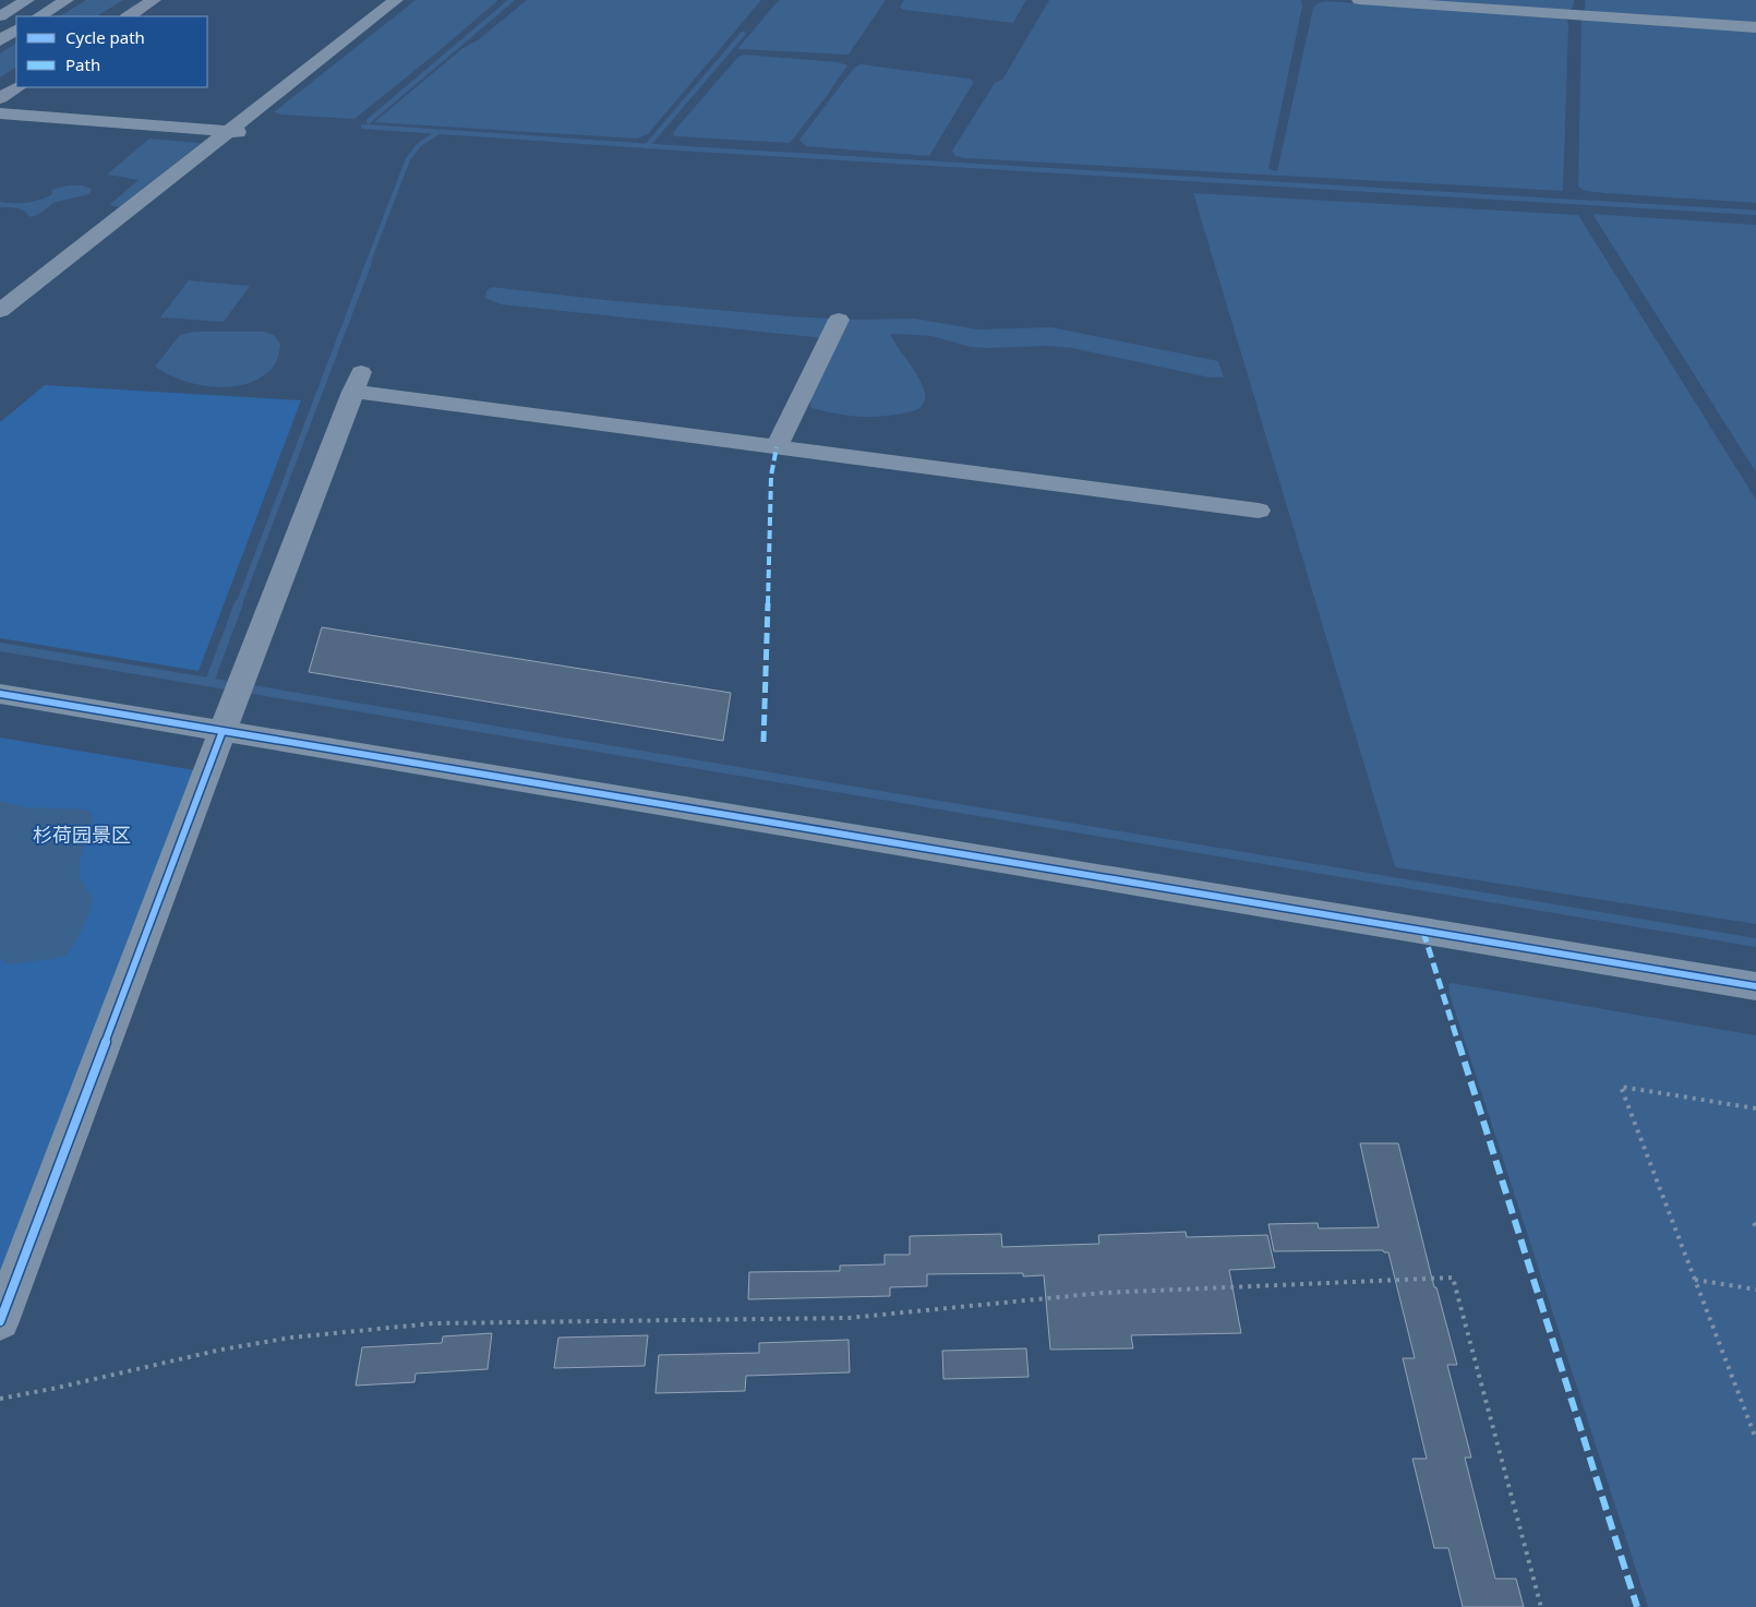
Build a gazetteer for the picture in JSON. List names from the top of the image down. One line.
{"parks":["杉荷园景区"],"legend":["Cycle path","Path"]}
